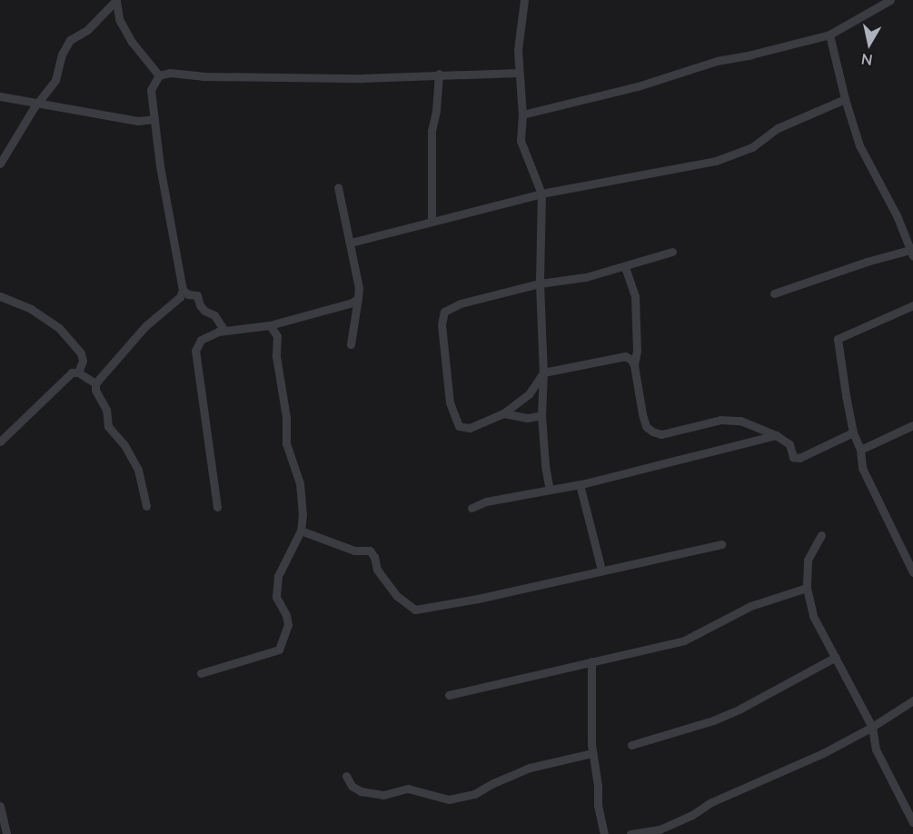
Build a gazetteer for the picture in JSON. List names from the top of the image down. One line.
{"north":"bottom"}
